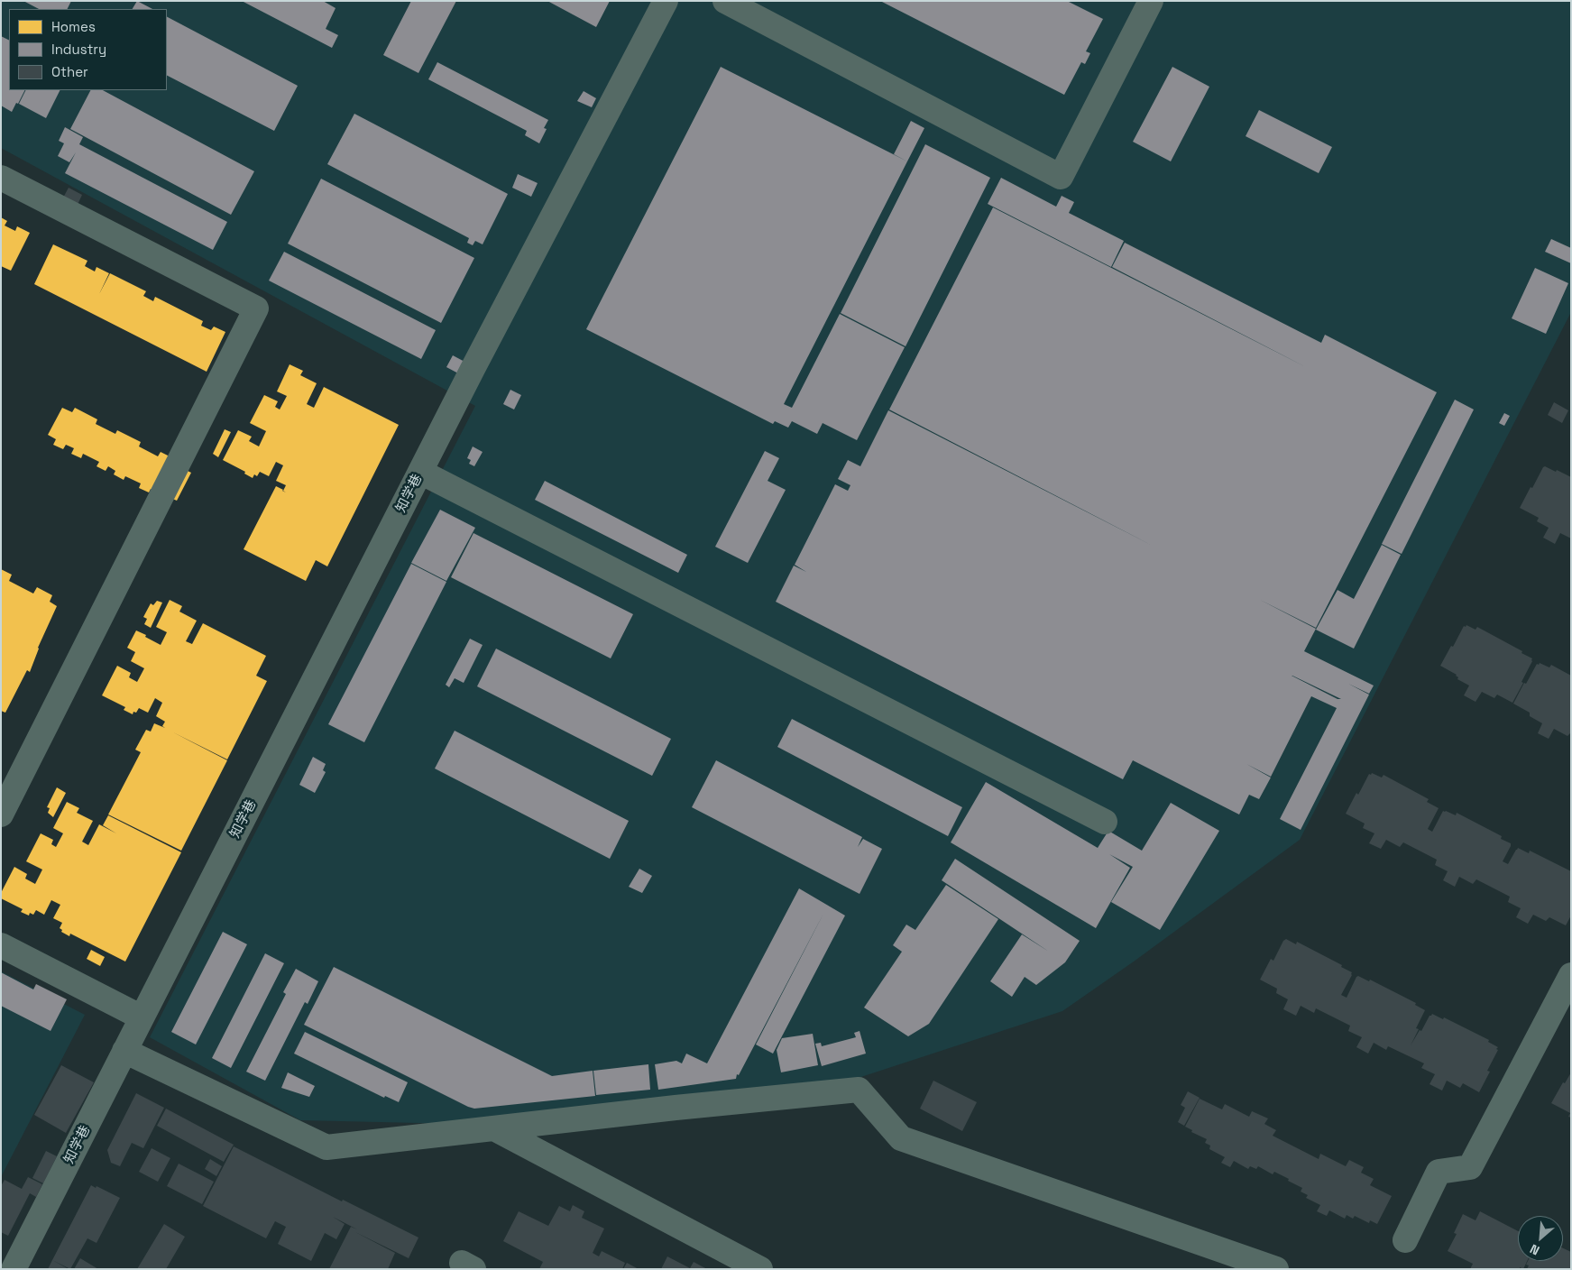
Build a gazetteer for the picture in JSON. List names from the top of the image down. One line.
{"streets":{"street":["知学巷"]},"legend":["Homes","Industry","Other"],"north":"bottom left"}
